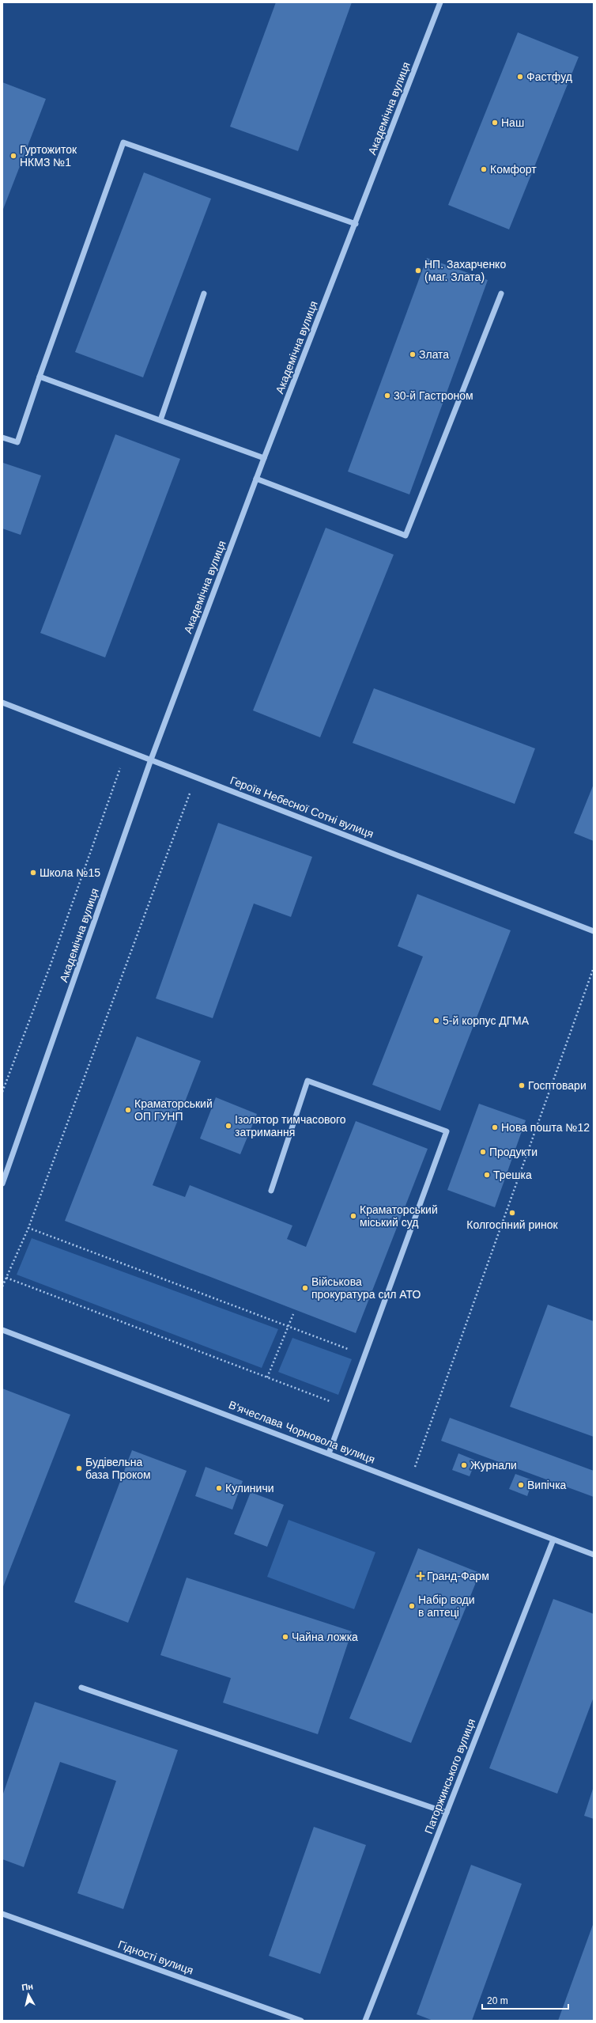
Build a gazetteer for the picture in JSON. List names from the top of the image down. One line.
{"streets":{"street":["Академічна вулиця","Героїв Небесної Сотні вулиця","В'ячеслава Чорновола вулиця","Паторжинського вулиця","Гідності вулиця"]},"crossings":[["Академічна вулиця","Героїв Небесної Сотні вулиця"],["В'ячеслава Чорновола вулиця","Паторжинського вулиця"]],"places":{"other":["Фастфуд","Наш","Гуртожиток НКМЗ №1","Комфорт","НП. Захарченко (маг. Злата)","Злата","30-й Гастроном","Школа №15","5-й корпус ДГМА","Госптовари","Краматорський ОП ГУНП","Ізолятор тимчасового затримання","Нова пошта №12","Продукти","Трешка","Колгоспний ринок","Краматорський міський суд","Військова прокуратура сил АТО","Журнали","Будівельна база Проком","Випічка","Кулиничи","Набір води в аптеці","Чайна ложка"],"health":["Гранд-Фарм"]},"scale_bar":"20 m","north":"top"}
